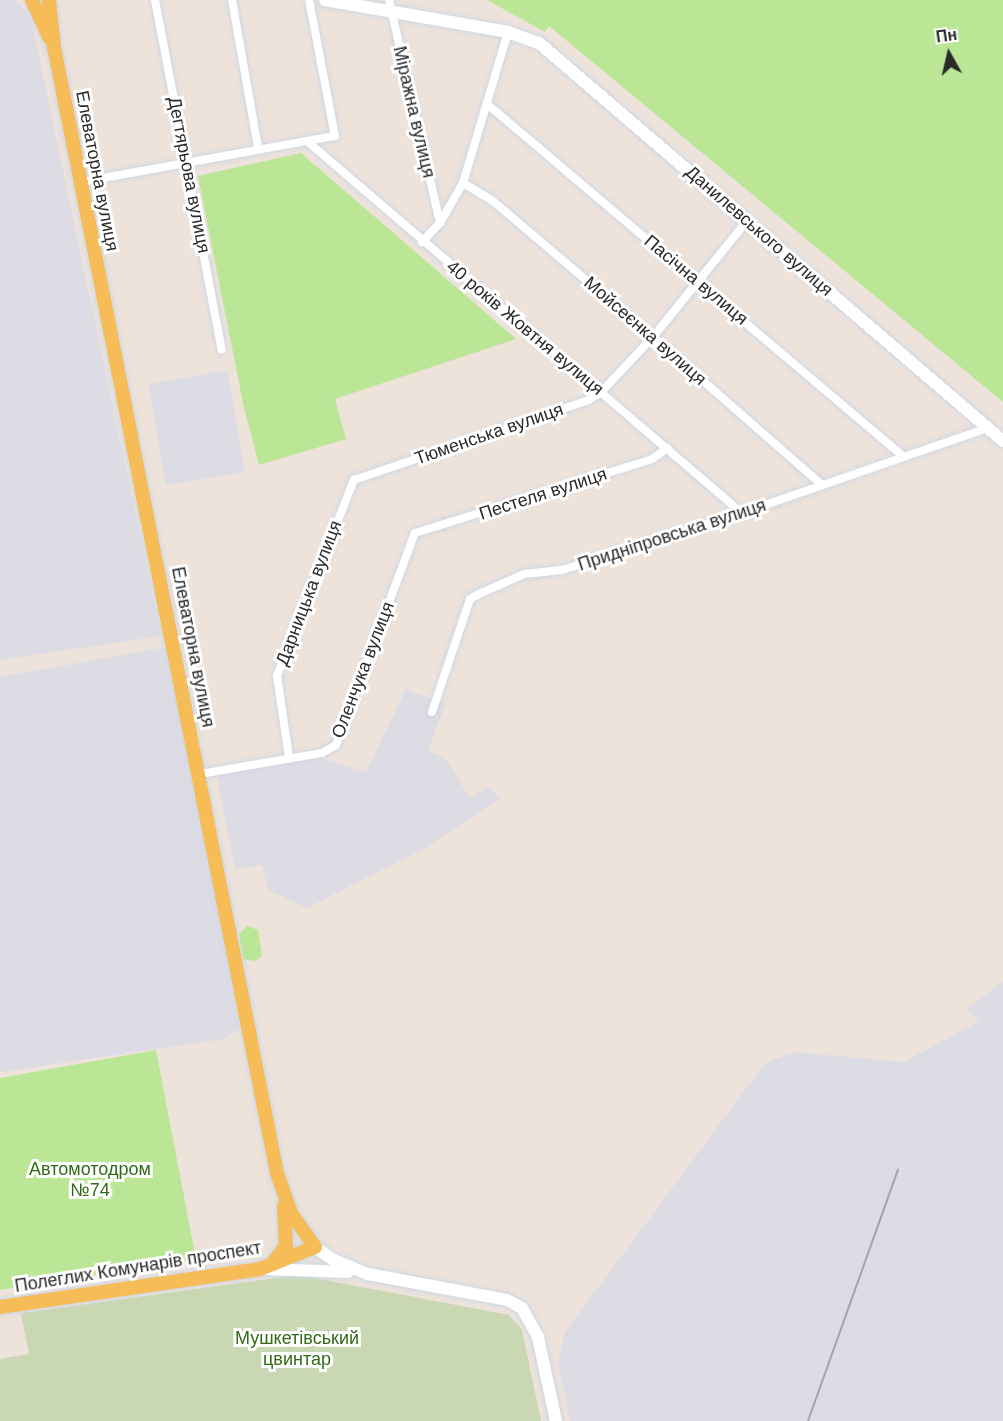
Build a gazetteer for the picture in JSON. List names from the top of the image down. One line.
{"streets":{"main road":["Елеваторна вулиця","Полеглих Комунарів проспект"],"street":["Міражна вулиця","Дегтярьова вулиця","Данилевського вулиця","Пасічна вулиця","40 років Жовтня вулиця","Мойсеєнка вулиця","Тюменська вулиця","Пестеля вулиця","Придніпровська вулиця","Дарницька вулиця","Оленчука вулиця"]},"crossings":[["Міражна вулиця","Данилевського вулиця"],["Елеваторна вулиця","Оленчука вулиця"],["Елеваторна вулиця","Полеглих Комунарів проспект"],["Данилевського вулиця","Тюменська вулиця"],["Данилевського вулиця","Придніпровська вулиця"],["Пасічна вулиця","Тюменська вулиця"],["Пасічна вулиця","Придніпровська вулиця"],["40 років Жовтня вулиця","Тюменська вулиця"],["40 років Жовтня вулиця","Пестеля вулиця"],["40 років Жовтня вулиця","Придніпровська вулиця"],["Мойсеєнка вулиця","Тюменська вулиця"],["Мойсеєнка вулиця","Придніпровська вулиця"],["Тюменська вулиця","Дарницька вулиця"],["Пестеля вулиця","Оленчука вулиця"],["Дарницька вулиця","Оленчука вулиця"]],"parks":["Автомотодром №74","Мушкетівський цвинтар"],"north":"top"}
